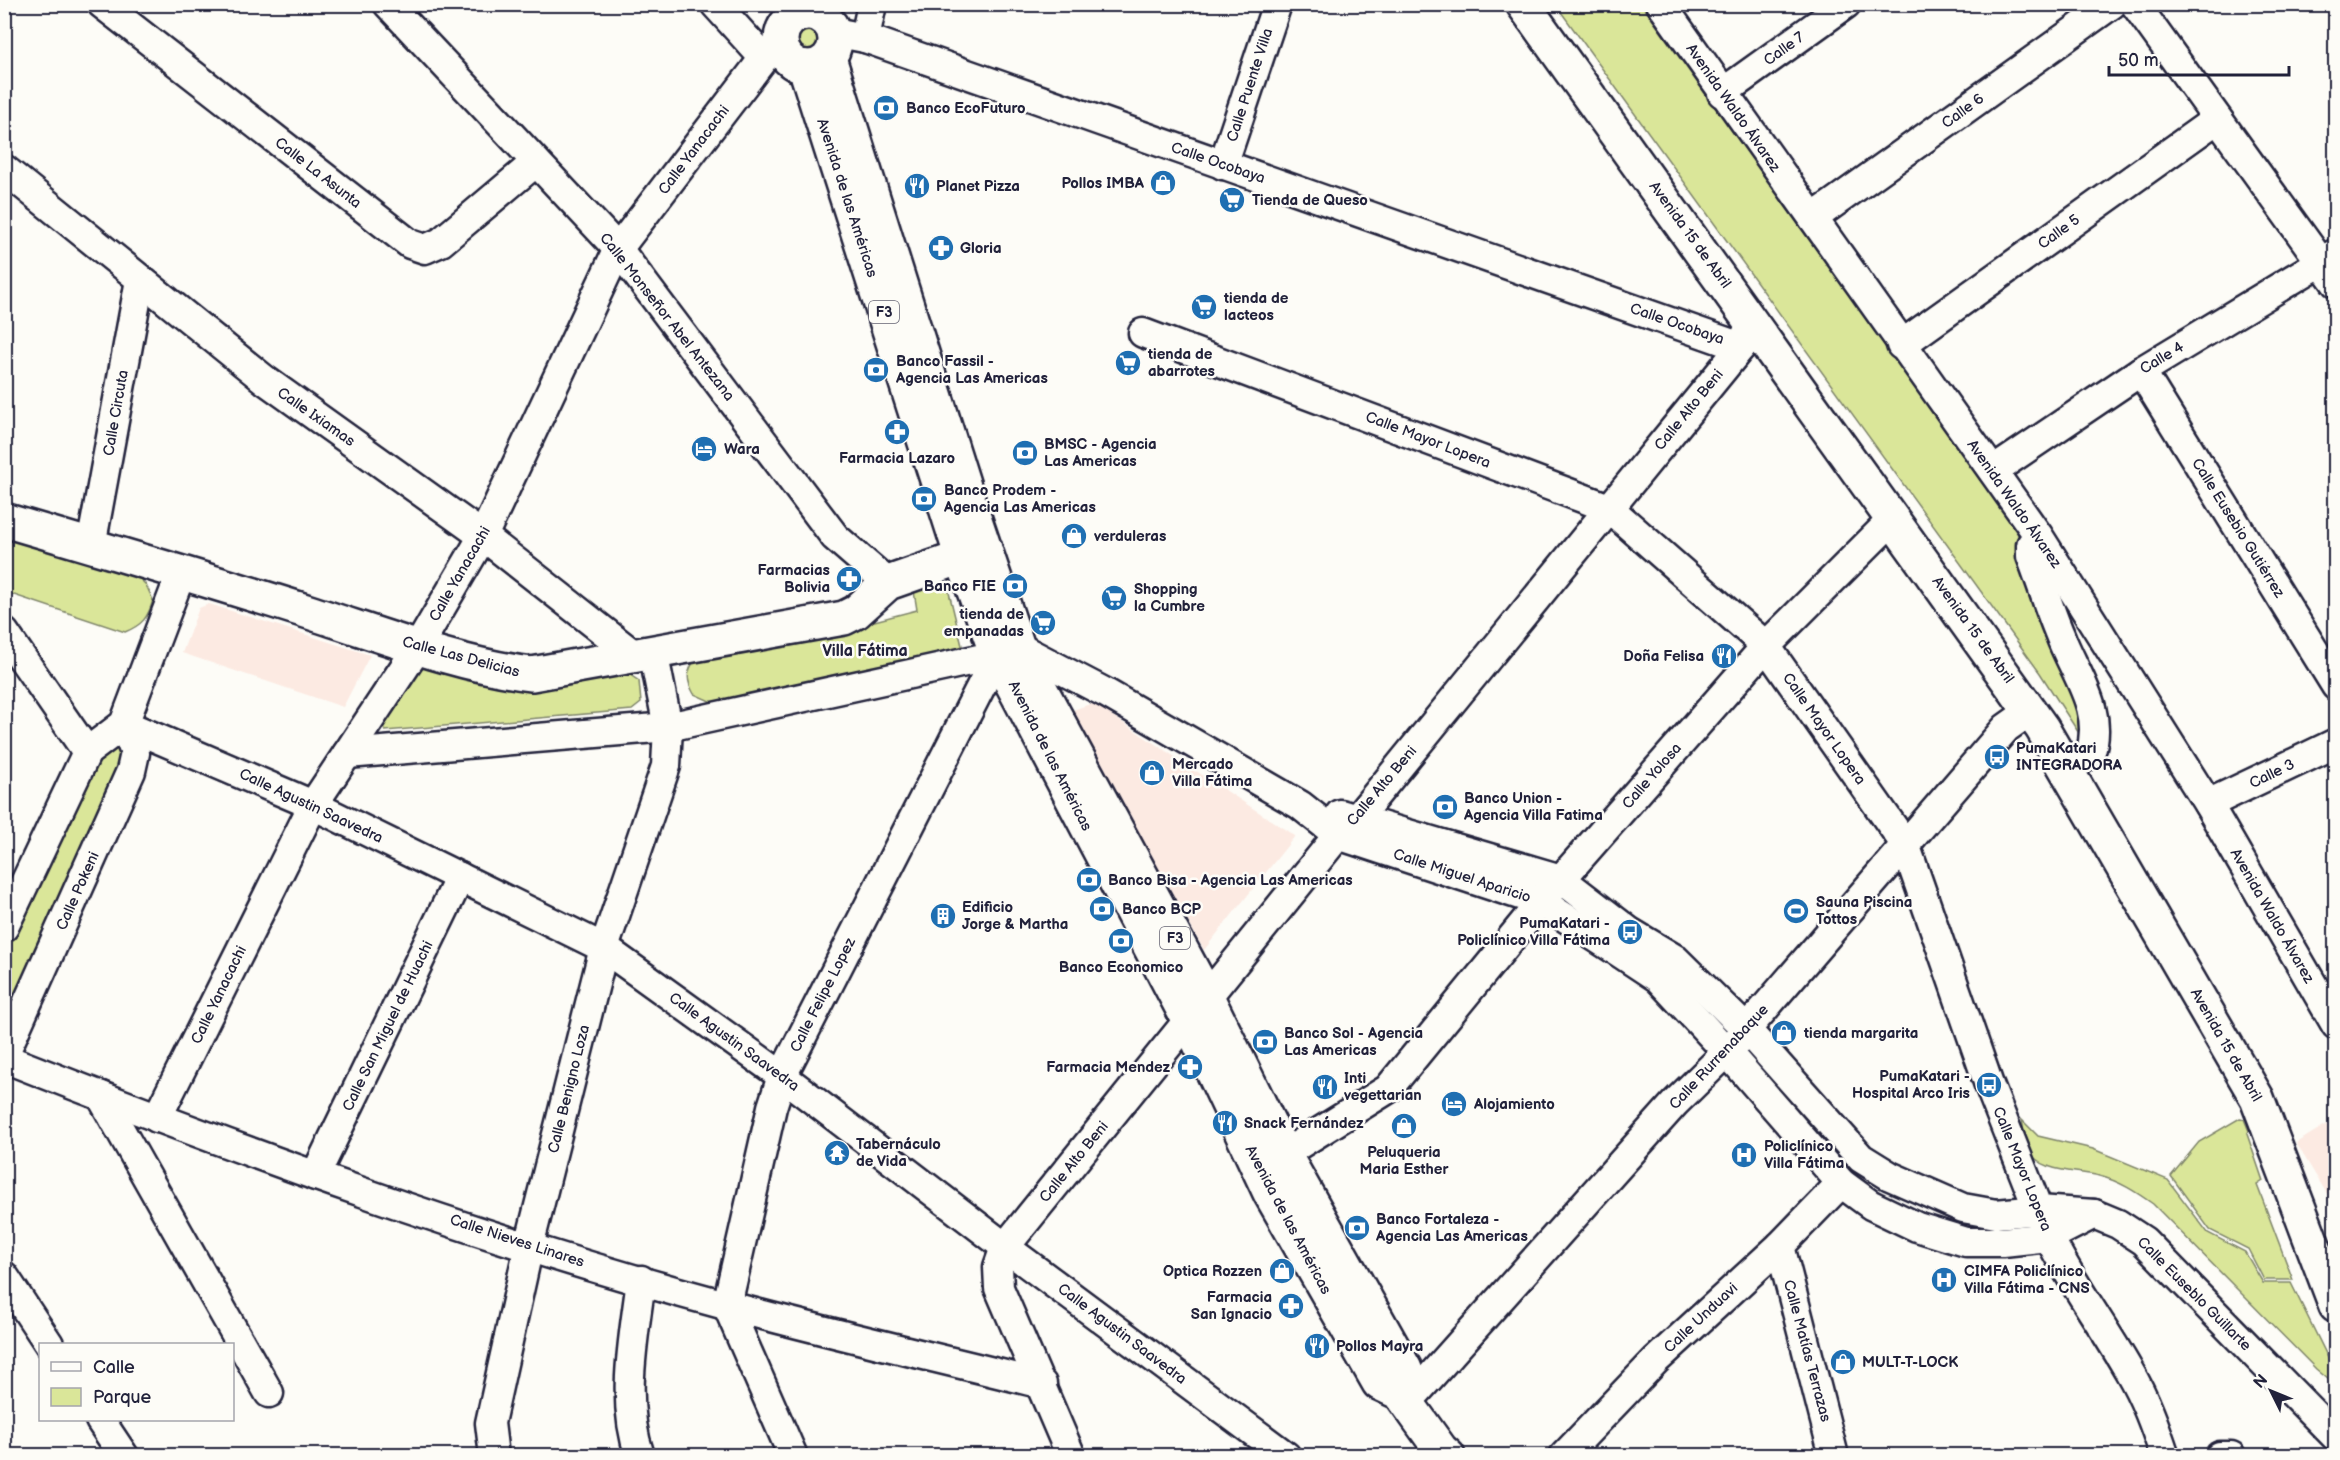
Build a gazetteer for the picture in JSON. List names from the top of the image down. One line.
{"streets":{"main road":["Avenida de las Américas","Avenida 15 de Abril","F3","Calle Las Delicias"],"street":["Calle 7","Calle Puente Villa","Avenida Waldo Álvarez","Calle 6","Calle Yanacachi","Calle Ocobaya","Calle La Asunta","Calle 5","Calle Monseñor Abel Antezana","Calle 4","Calle Alto Beni","Calle Circuta","Calle Ixiamas","Calle Mayor Lopera","Calle Eusebio Gutiérrez","Calle 3","Calle Yolosa","Calle Agustin Saavedra","Calle Miguel Aparicio","Calle Pokeni","Calle Felipe Lopez","Calle San Miguel de Huachi","Calle Rurrenabaque","Calle Benigno Loza","Calle Nieves Linares","Calle Euseblo Guillarte","Calle Unduavi","Calle Matías Terrazas"]},"crossings":[["Calle 7","Avenida Waldo Álvarez"],["Calle Puente Villa","Calle Ocobaya"],["Avenida Waldo Álvarez","Calle 6"],["Avenida Waldo Álvarez","Calle 5"],["Avenida Waldo Álvarez","Calle 4"],["Avenida Waldo Álvarez","Calle 3"],["Calle Yanacachi","Calle Ocobaya"],["Calle Yanacachi","Avenida de las Américas"],["Calle Yanacachi","Calle Monseñor Abel Antezana"],["Calle Yanacachi","Calle Ixiamas"],["Calle Yanacachi","Calle Las Delicias"],["Calle Yanacachi","Calle Agustin Saavedra"],["Calle Yanacachi","Calle Nieves Linares"],["Calle Ocobaya","Avenida de las Américas"],["Calle Ocobaya","Avenida 15 de Abril"],["Calle Ocobaya","Calle Alto Beni"],["Calle La Asunta","Calle Monseñor Abel Antezana"],["Avenida de las Américas","Calle Alto Beni"],["Avenida de las Américas","Calle Las Delicias"],["Avenida de las Américas","Calle Yolosa"],["Avenida de las Américas","Calle Miguel Aparicio"],["Avenida de las Américas","Calle Felipe Lopez"],["Avenida de las Américas","Calle Rurrenabaque"],["Avenida 15 de Abril","Calle Alto Beni"],["Avenida 15 de Abril","Calle Yolosa"],["Avenida 15 de Abril","Calle Rurrenabaque"],["Calle Monseñor Abel Antezana","Calle Las Delicias"],["Calle 4","Calle Eusebio Gutiérrez"],["Calle Alto Beni","Calle Mayor Lopera"],["Calle Alto Beni","Calle Agustin Saavedra"],["Calle Alto Beni","Calle Miguel Aparicio"],["Calle Circuta","Calle Ixiamas"],["Calle Circuta","Calle Las Delicias"],["Calle Ixiamas","Calle Las Delicias"],["Calle Mayor Lopera","Calle Yolosa"],["Calle Mayor Lopera","Calle Miguel Aparicio"],["Calle Mayor Lopera","Calle Rurrenabaque"],["Calle Mayor Lopera","Calle Euseblo Guillarte"],["Calle Yolosa","Calle Miguel Aparicio"],["Calle Agustin Saavedra","Calle Pokeni"],["Calle Agustin Saavedra","Calle Felipe Lopez"],["Calle Agustin Saavedra","Calle San Miguel de Huachi"],["Calle Agustin Saavedra","Calle Benigno Loza"],["Calle Miguel Aparicio","Calle Felipe Lopez"],["Calle Miguel Aparicio","Calle Rurrenabaque"],["Calle Miguel Aparicio","Calle Euseblo Guillarte"],["Calle Miguel Aparicio","Calle Unduavi"],["Calle Pokeni","Calle Nieves Linares"],["Calle Felipe Lopez","Calle Nieves Linares"],["Calle San Miguel de Huachi","Calle Nieves Linares"],["Calle Benigno Loza","Calle Nieves Linares"],["Calle Unduavi","Calle Matías Terrazas"]],"districts":["Villa Fátima"],"places":{"bank":["Banco EcoFuturo","Banco Fassil - Agencia Las Americas","BMSC - Agencia Las Americas","Banco Prodem - Agencia Las Americas","Banco FIE","Banco Union - Agencia Villa Fatima","Banco Bisa - Agencia Las Americas","Banco BCP","Banco Economico","Banco Sol - Agencia Las Americas","Banco Fortaleza - Agencia Las Americas"],"shop":["Pollos IMBA","verduleras","Mercado Villa Fátima","tienda margarita","Peluqueria Maria Esther","Optica Rozzen","MULT-T-LOCK"],"restaurant":["Planet Pizza","Doña Felisa","Inti vegettarian","Snack Fernández","Pollos Mayra"],"supermarket":["Tienda de Queso","tienda de lacteos","tienda de abarrotes","Shopping la Cumbre","tienda de empanadas"],"pharmacy":["Gloria","Farmacia Lazaro","Farmacias Bolivia","Farmacia Mendez","Farmacia San Ignacio"],"hotel":["Wara","Alojamiento"],"bus stop":["PumaKatari INTEGRADORA","PumaKatari - Policlínico Villa Fátima","PumaKatari - Hospital Arco Iris"],"sports":["Sauna Piscina Tottos"],"building":["Edificio Jorge & Martha"],"temple":["Tabernáculo de Vida"],"hospital":["Policlínico Villa Fátima","CIMFA Policlínico Villa Fátima - CNS"]},"legend":["Calle","Parque"],"scale_bar":"50 m","north":"top left"}
